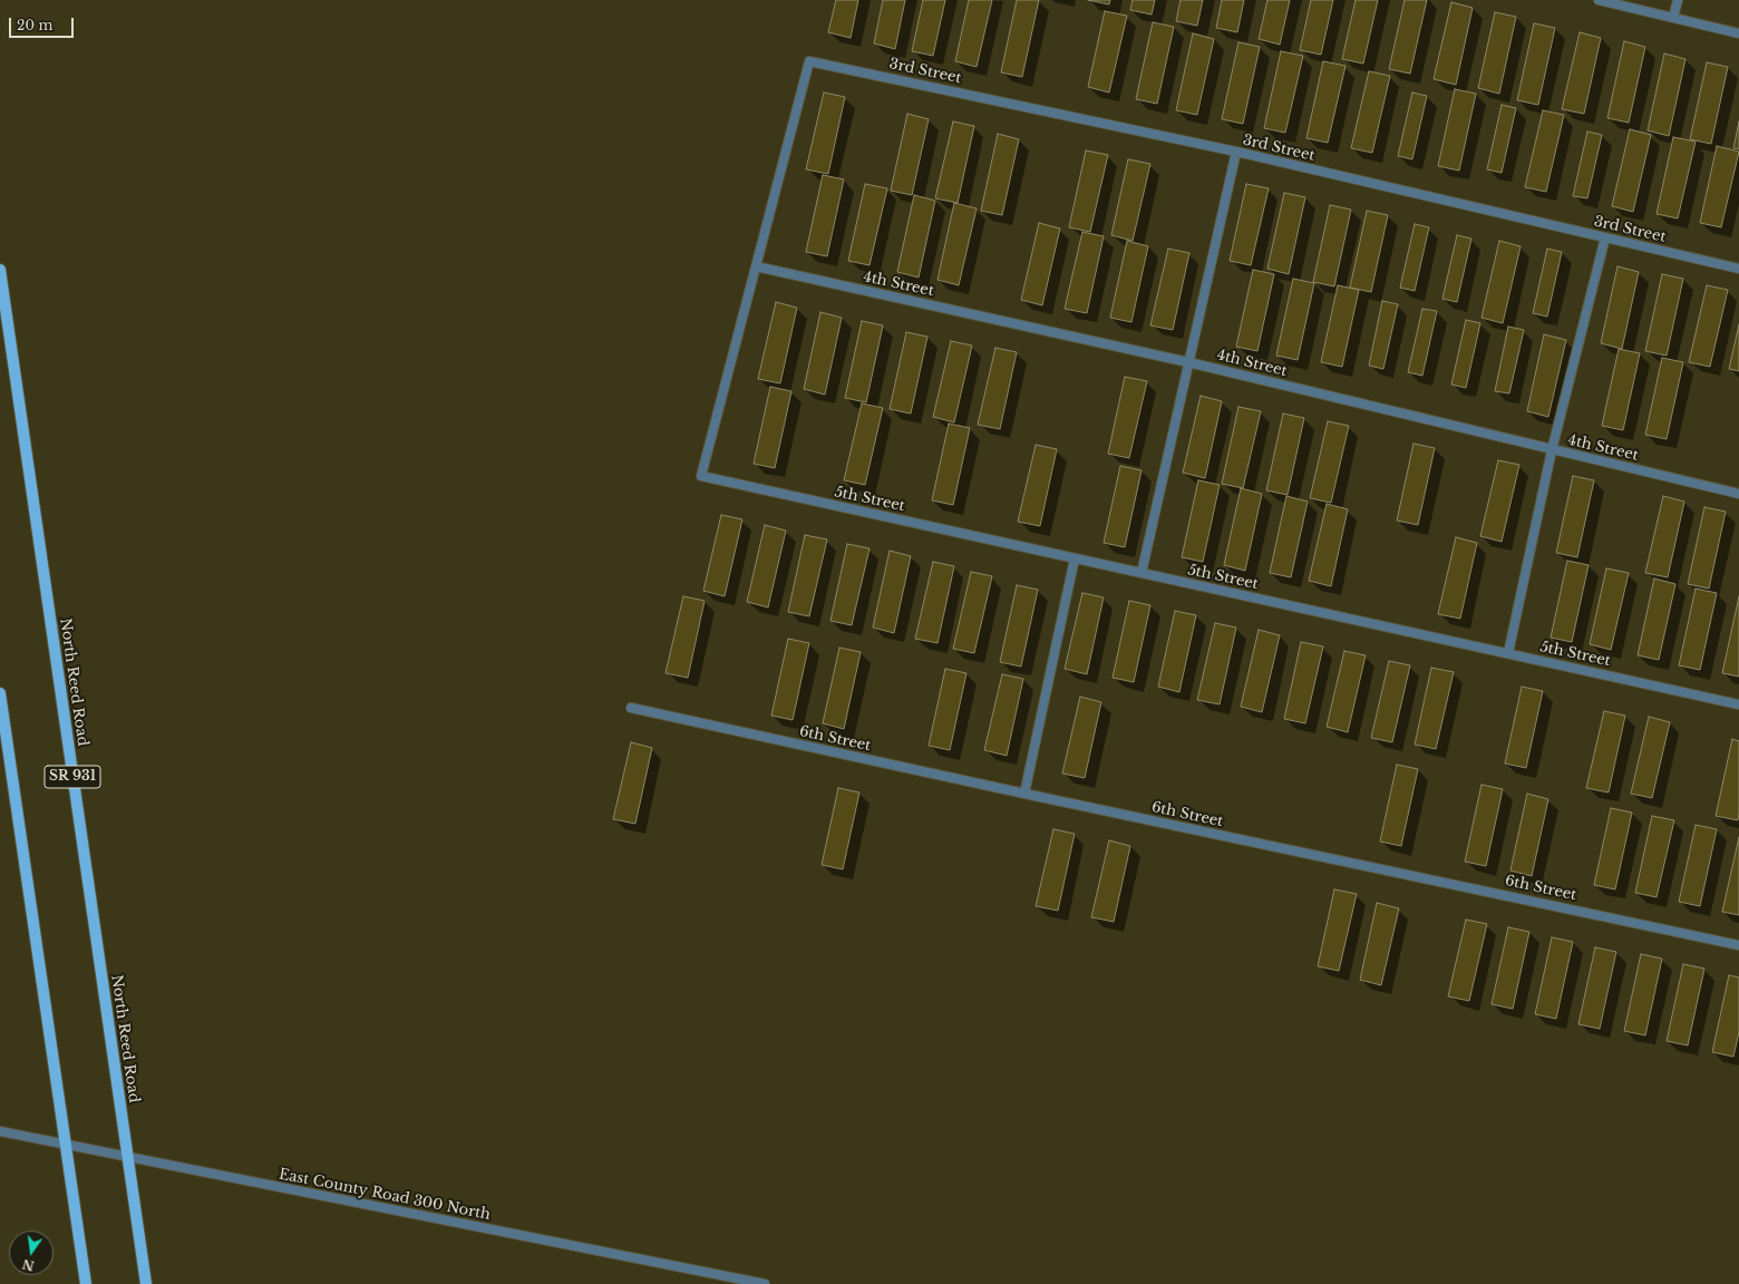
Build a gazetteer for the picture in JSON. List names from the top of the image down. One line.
{"streets":{"main road":["North Reed Road","SR 931"],"street":["3rd Street","4th Street","5th Street","6th Street","East County Road 300 North"]},"crossings":[["3rd Street","4th Street"],["3rd Street","5th Street"],["4th Street","5th Street"],["North Reed Road","East County Road 300 North"]],"scale_bar":"20 m","north":"bottom"}
